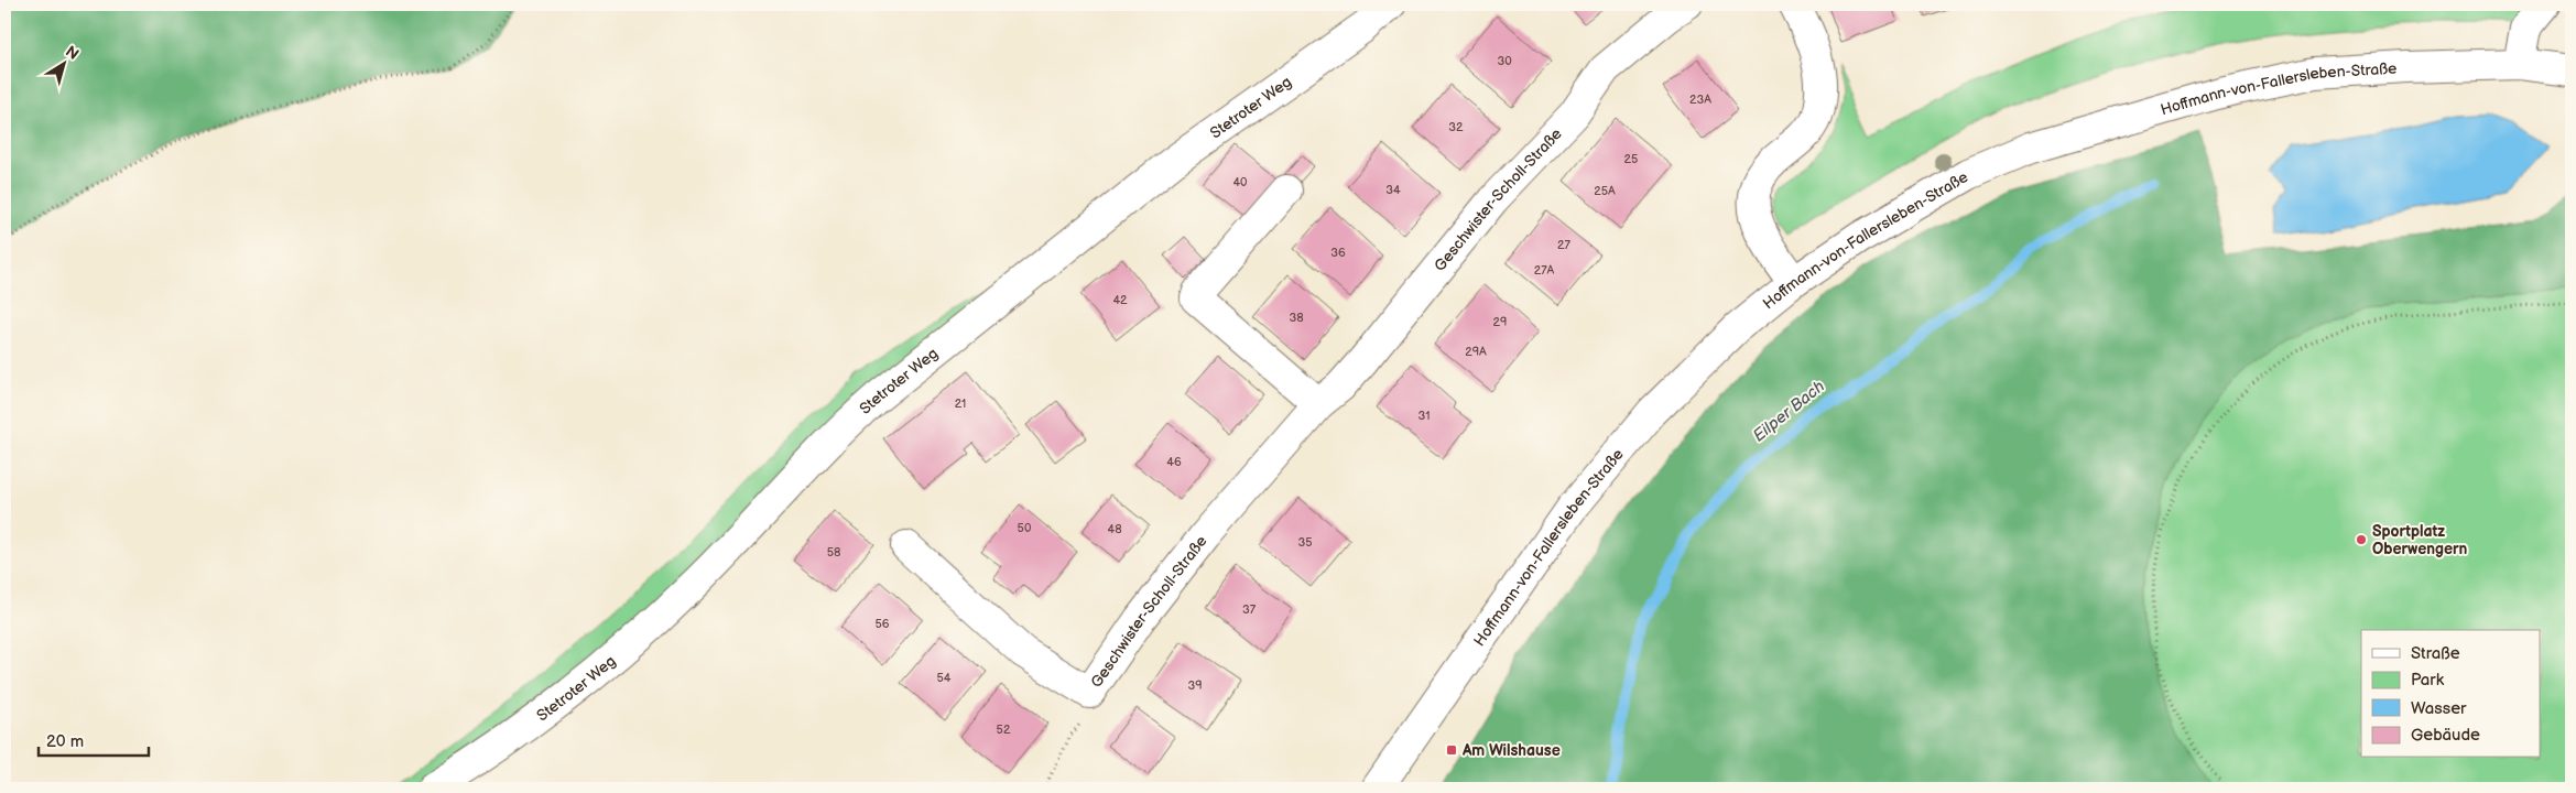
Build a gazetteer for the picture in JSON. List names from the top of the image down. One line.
{"streets":{"street":["Hoffmann-von-Fallersleben-Straße","Stetroter Weg","Geschwister-Scholl-Straße"]},"water":["Eilper Bach"],"places":{"other":["Sportplatz Oberwengern"],"transit":["Am Wilshause"]},"house_numbers":["30","23A","32","25","40","34","25A","27","36","27A","42","38","29","29A","21","31","46","50","48","35","58","37","56","54","39","52"],"legend":["Straße","Park","Wasser","Gebäude"],"scale_bar":"20 m","north":"top right"}
